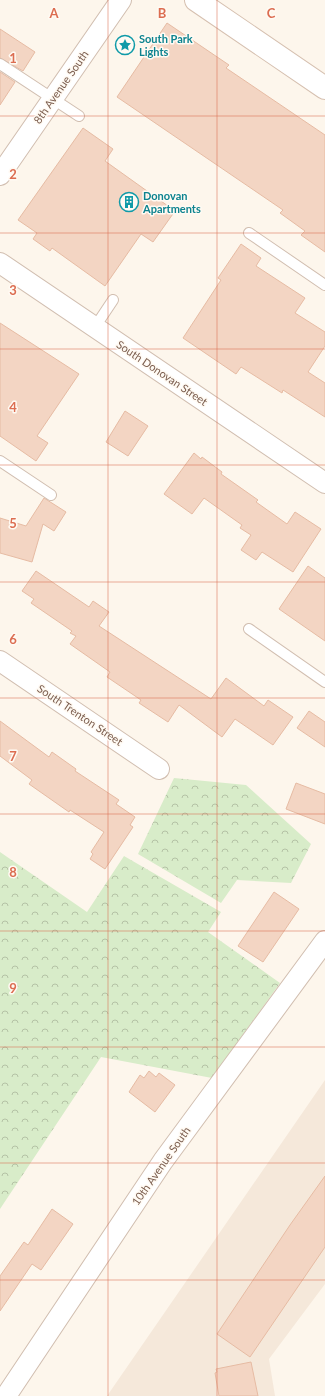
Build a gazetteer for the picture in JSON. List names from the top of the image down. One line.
{"streets":{"street":["8th Avenue South","South Donovan Street","South Trenton Street","10th Avenue South"]},"places":{"place":["South Park Lights"],"building":["Donovan Apartments"]},"grid":{"columns":["A","B","C"],"rows":["1","2","3","4","5","6","7","8","9"]}}
